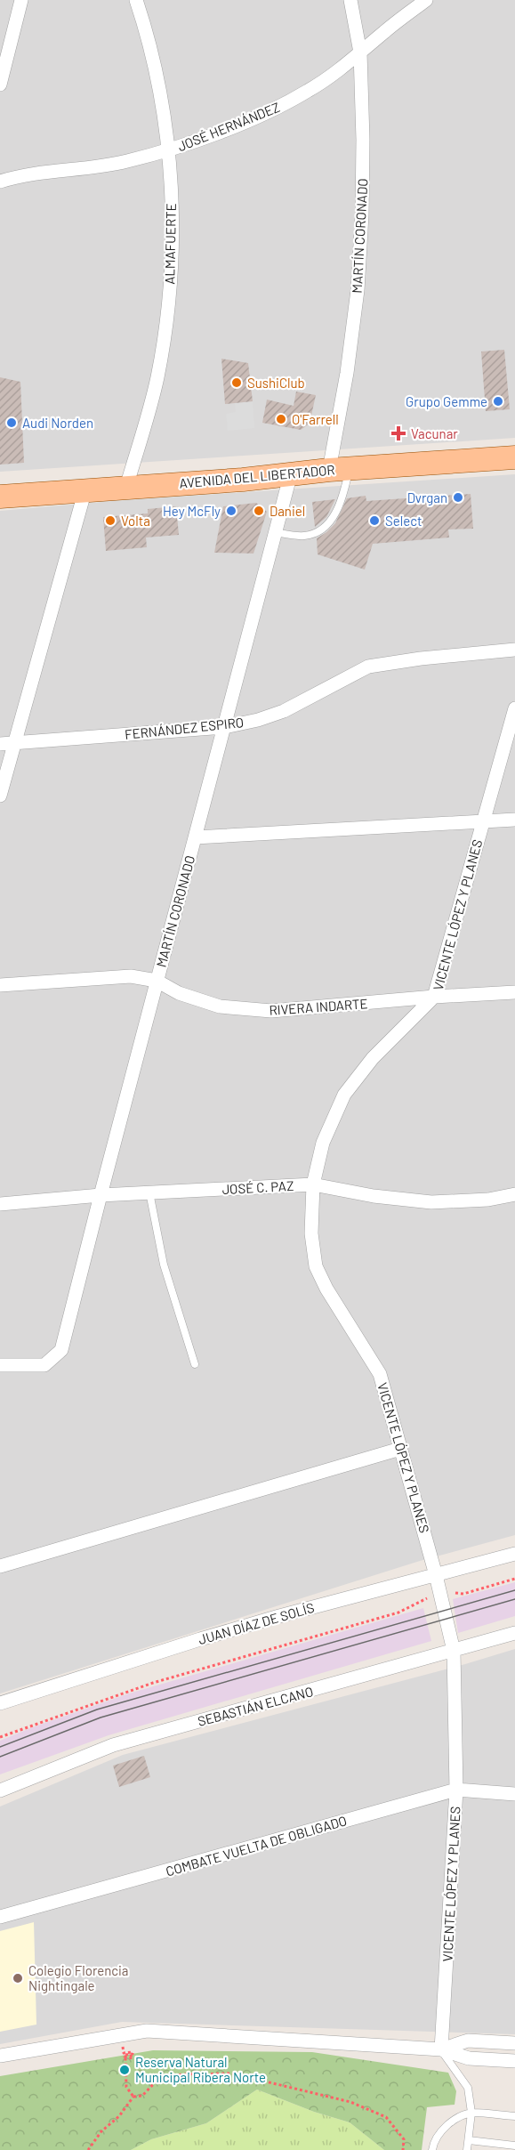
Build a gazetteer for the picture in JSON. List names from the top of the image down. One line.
{"streets":{"main road":["AVENIDA DEL LIBERTADOR"],"street":["JOSÉ HERNÁNDEZ","MARTÍN CORONADO","ALMAFUERTE","FERNÁNDEZ ESPIRO","VICENTE LÓPEZ Y PLANES","RIVERA INDARTE","JOSÉ C. PAZ","JUAN DÍAZ DE SOLÍS","SEBASTIÁN ELCANO","COMBATE VUELTA DE OBLIGADO"]},"crossings":[["JOSÉ HERNÁNDEZ","MARTÍN CORONADO"],["JOSÉ HERNÁNDEZ","ALMAFUERTE"],["MARTÍN CORONADO","AVENIDA DEL LIBERTADOR"],["MARTÍN CORONADO","FERNÁNDEZ ESPIRO"],["MARTÍN CORONADO","RIVERA INDARTE"],["MARTÍN CORONADO","JOSÉ C. PAZ"],["ALMAFUERTE","AVENIDA DEL LIBERTADOR"],["VICENTE LÓPEZ Y PLANES","RIVERA INDARTE"],["VICENTE LÓPEZ Y PLANES","JOSÉ C. PAZ"],["VICENTE LÓPEZ Y PLANES","JUAN DÍAZ DE SOLÍS"],["VICENTE LÓPEZ Y PLANES","SEBASTIÁN ELCANO"],["VICENTE LÓPEZ Y PLANES","COMBATE VUELTA DE OBLIGADO"]],"places":{"other":["SushiClub","Grupo Gemme","O'Farrell","Audi Norden","Dvrgan","Hey McFly","Daniel","Volta","Select","Colegio Florencia Nightingale","Reserva Natural Municipal Ribera Norte"],"health":["Vacunar"]}}
